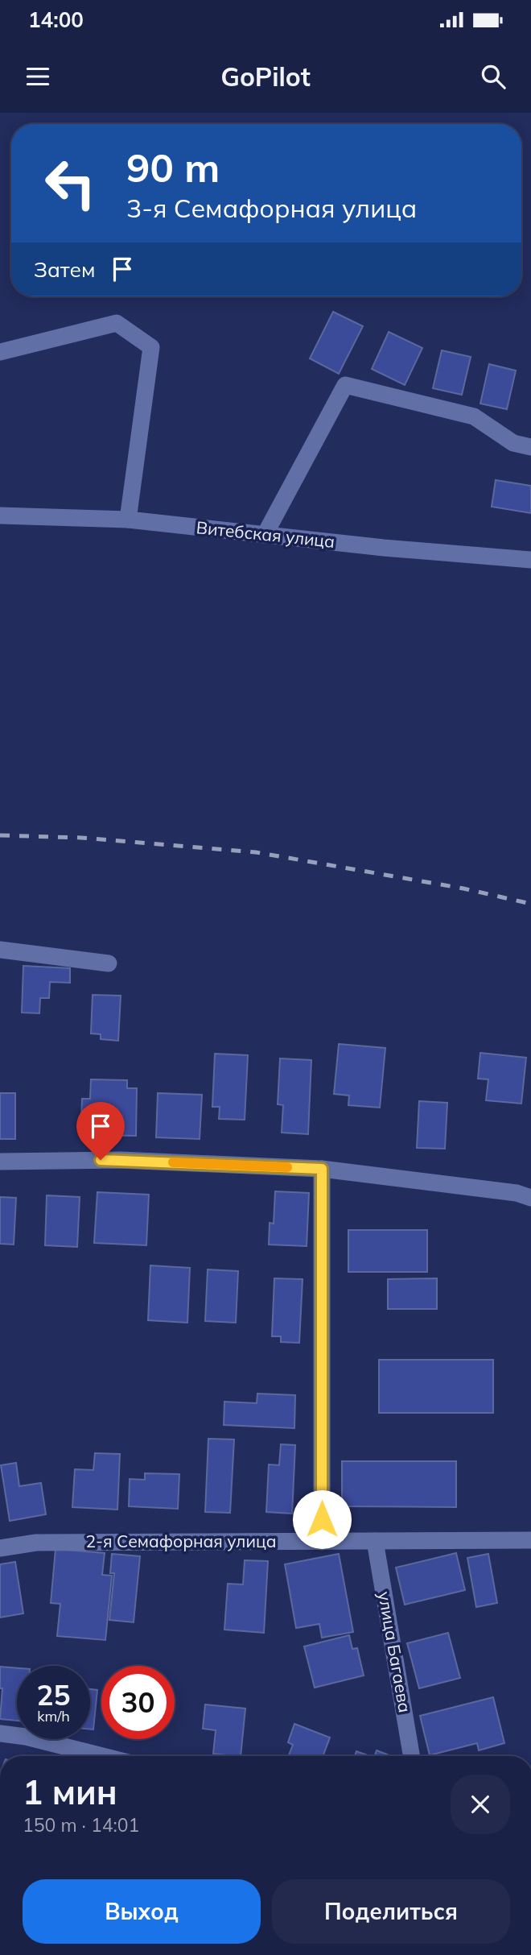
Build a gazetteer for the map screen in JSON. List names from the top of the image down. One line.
{"streets":{"street":["Витебская улица","2-я Семафорная улица","улица Багаева"]},"crossings":[["2-я Семафорная улица","улица Багаева"]],"page":{"status":"14:00","header":"GoPilot","turn":["90 m","3-я Семафорная улица"],"then":"Затем","speed":"25 km/h","limit":"30","heading":["1 мин","150 m · 14:01"],"buttons":["Выход","Поделиться"]}}
